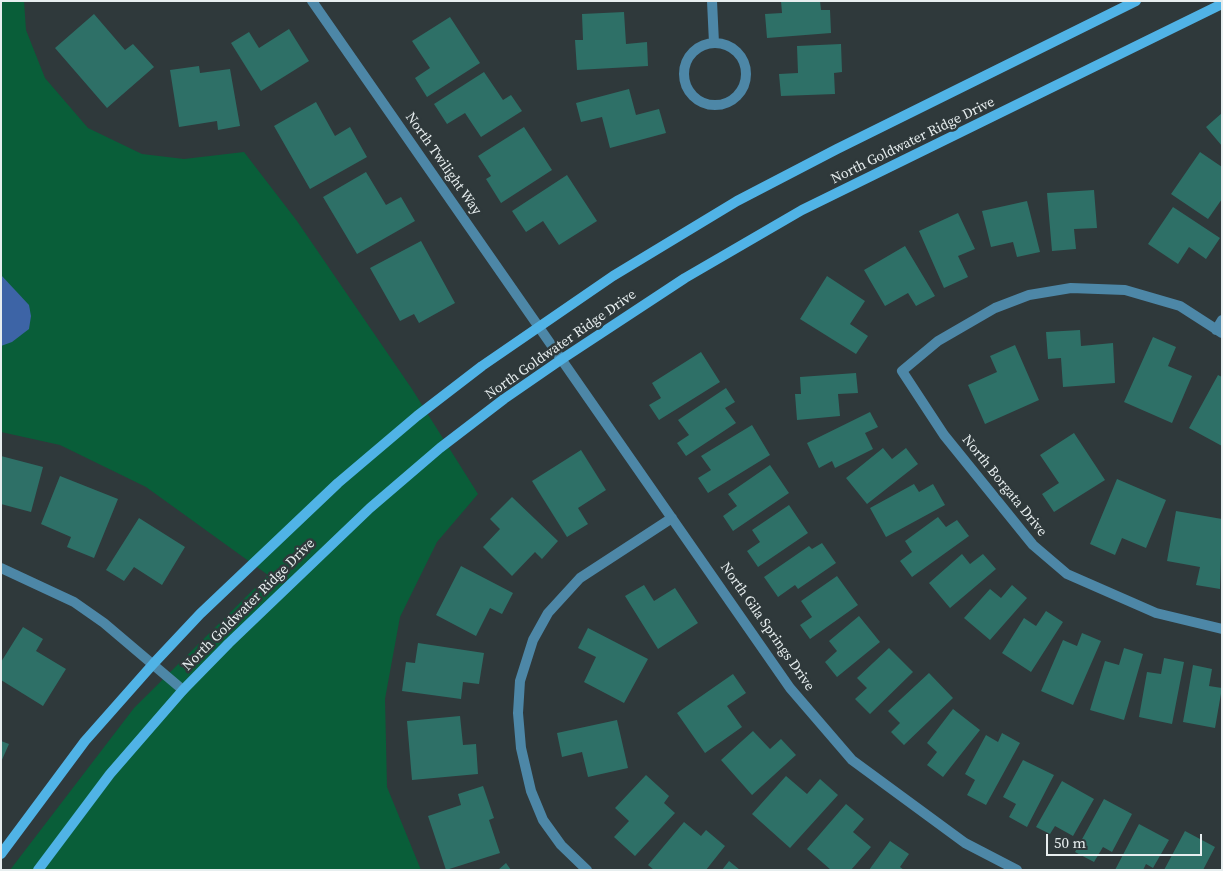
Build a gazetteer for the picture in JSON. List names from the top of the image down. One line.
{"streets":{"street":["North Goldwater Ridge Drive","North Twilight Way","North Borgata Drive","North Gila Springs Drive"]},"crossings":[["North Goldwater Ridge Drive","North Twilight Way"],["North Goldwater Ridge Drive","North Gila Springs Drive"],["North Twilight Way","North Gila Springs Drive"]],"scale_bar":"50 m"}
